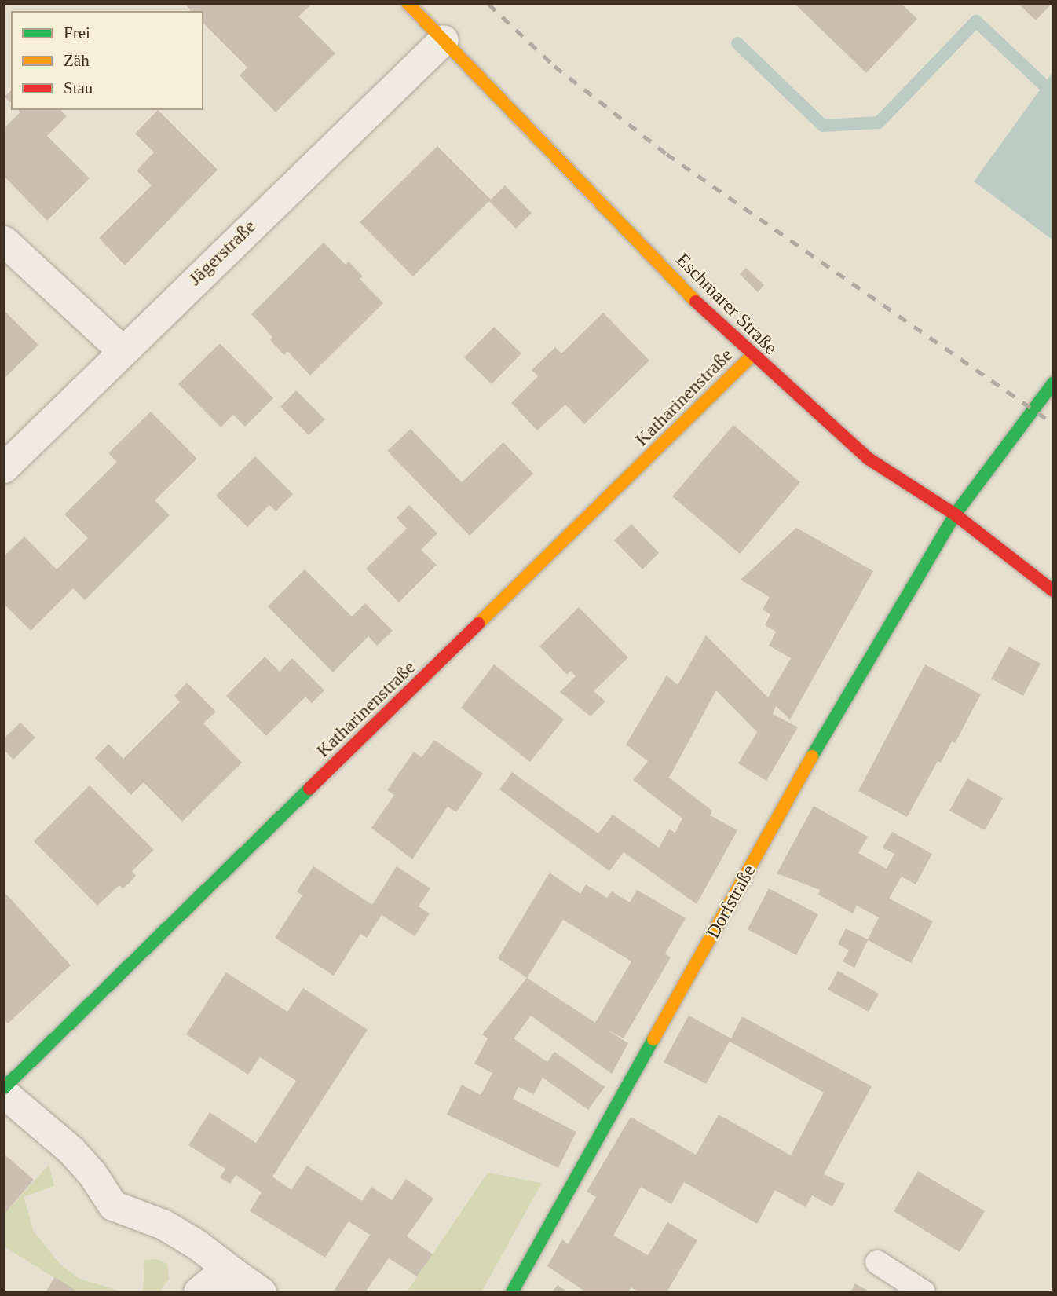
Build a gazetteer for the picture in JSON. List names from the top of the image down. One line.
{"streets":{"street":["Jägerstraße","Eschmarer Straße","Katharinenstraße","Dorfstraße"]},"crossings":[["Jägerstraße","Eschmarer Straße"],["Eschmarer Straße","Katharinenstraße"],["Eschmarer Straße","Dorfstraße"]],"legend":["Frei","Zäh","Stau"]}
